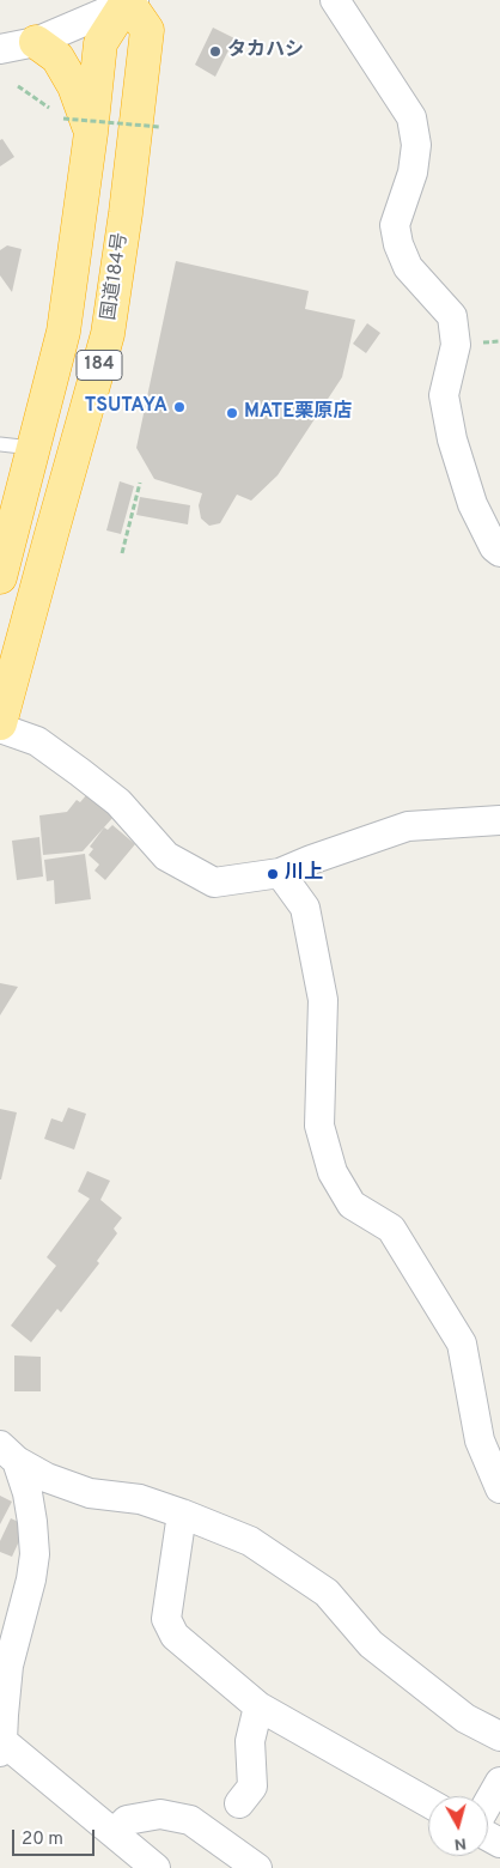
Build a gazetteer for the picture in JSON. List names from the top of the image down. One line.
{"streets":{"highway":["国道184号","184"]},"crossings":[["国道184号","184"]],"places":["タカハシ","TSUTAYA","MATE栗原店","川上"],"scale_bar":"20 m","north":"bottom"}
